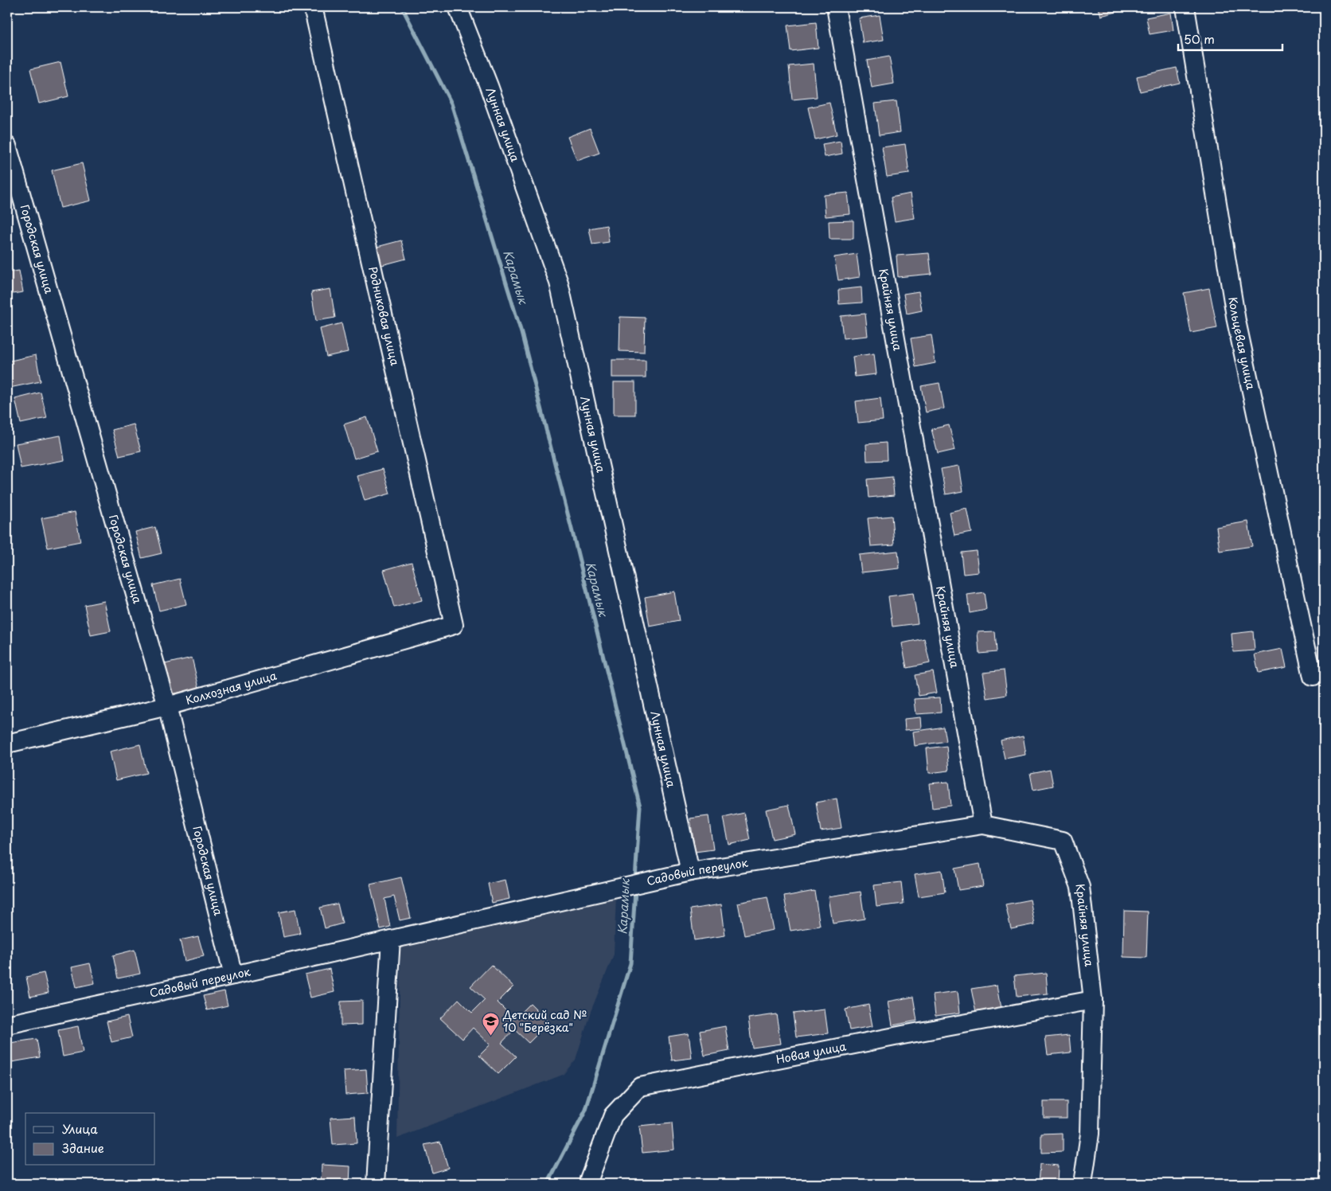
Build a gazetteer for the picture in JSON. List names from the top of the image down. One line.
{"streets":{"street":["Лунная улица","Городская улица","Крайняя улица","Родниковая улица","Кольцевая улица","Колхозная улица","Садовый переулок","Новая улица"]},"crossings":[["Лунная улица","Садовый переулок"],["Городская улица","Колхозная улица"],["Городская улица","Садовый переулок"],["Крайняя улица","Садовый переулок"],["Крайняя улица","Новая улица"],["Родниковая улица","Колхозная улица"]],"water":["Карамык"],"places":{"school or university":["Детский сад № 10 \"Берёзка\""]},"legend":["Улица","Здание"],"scale_bar":"50 m"}
